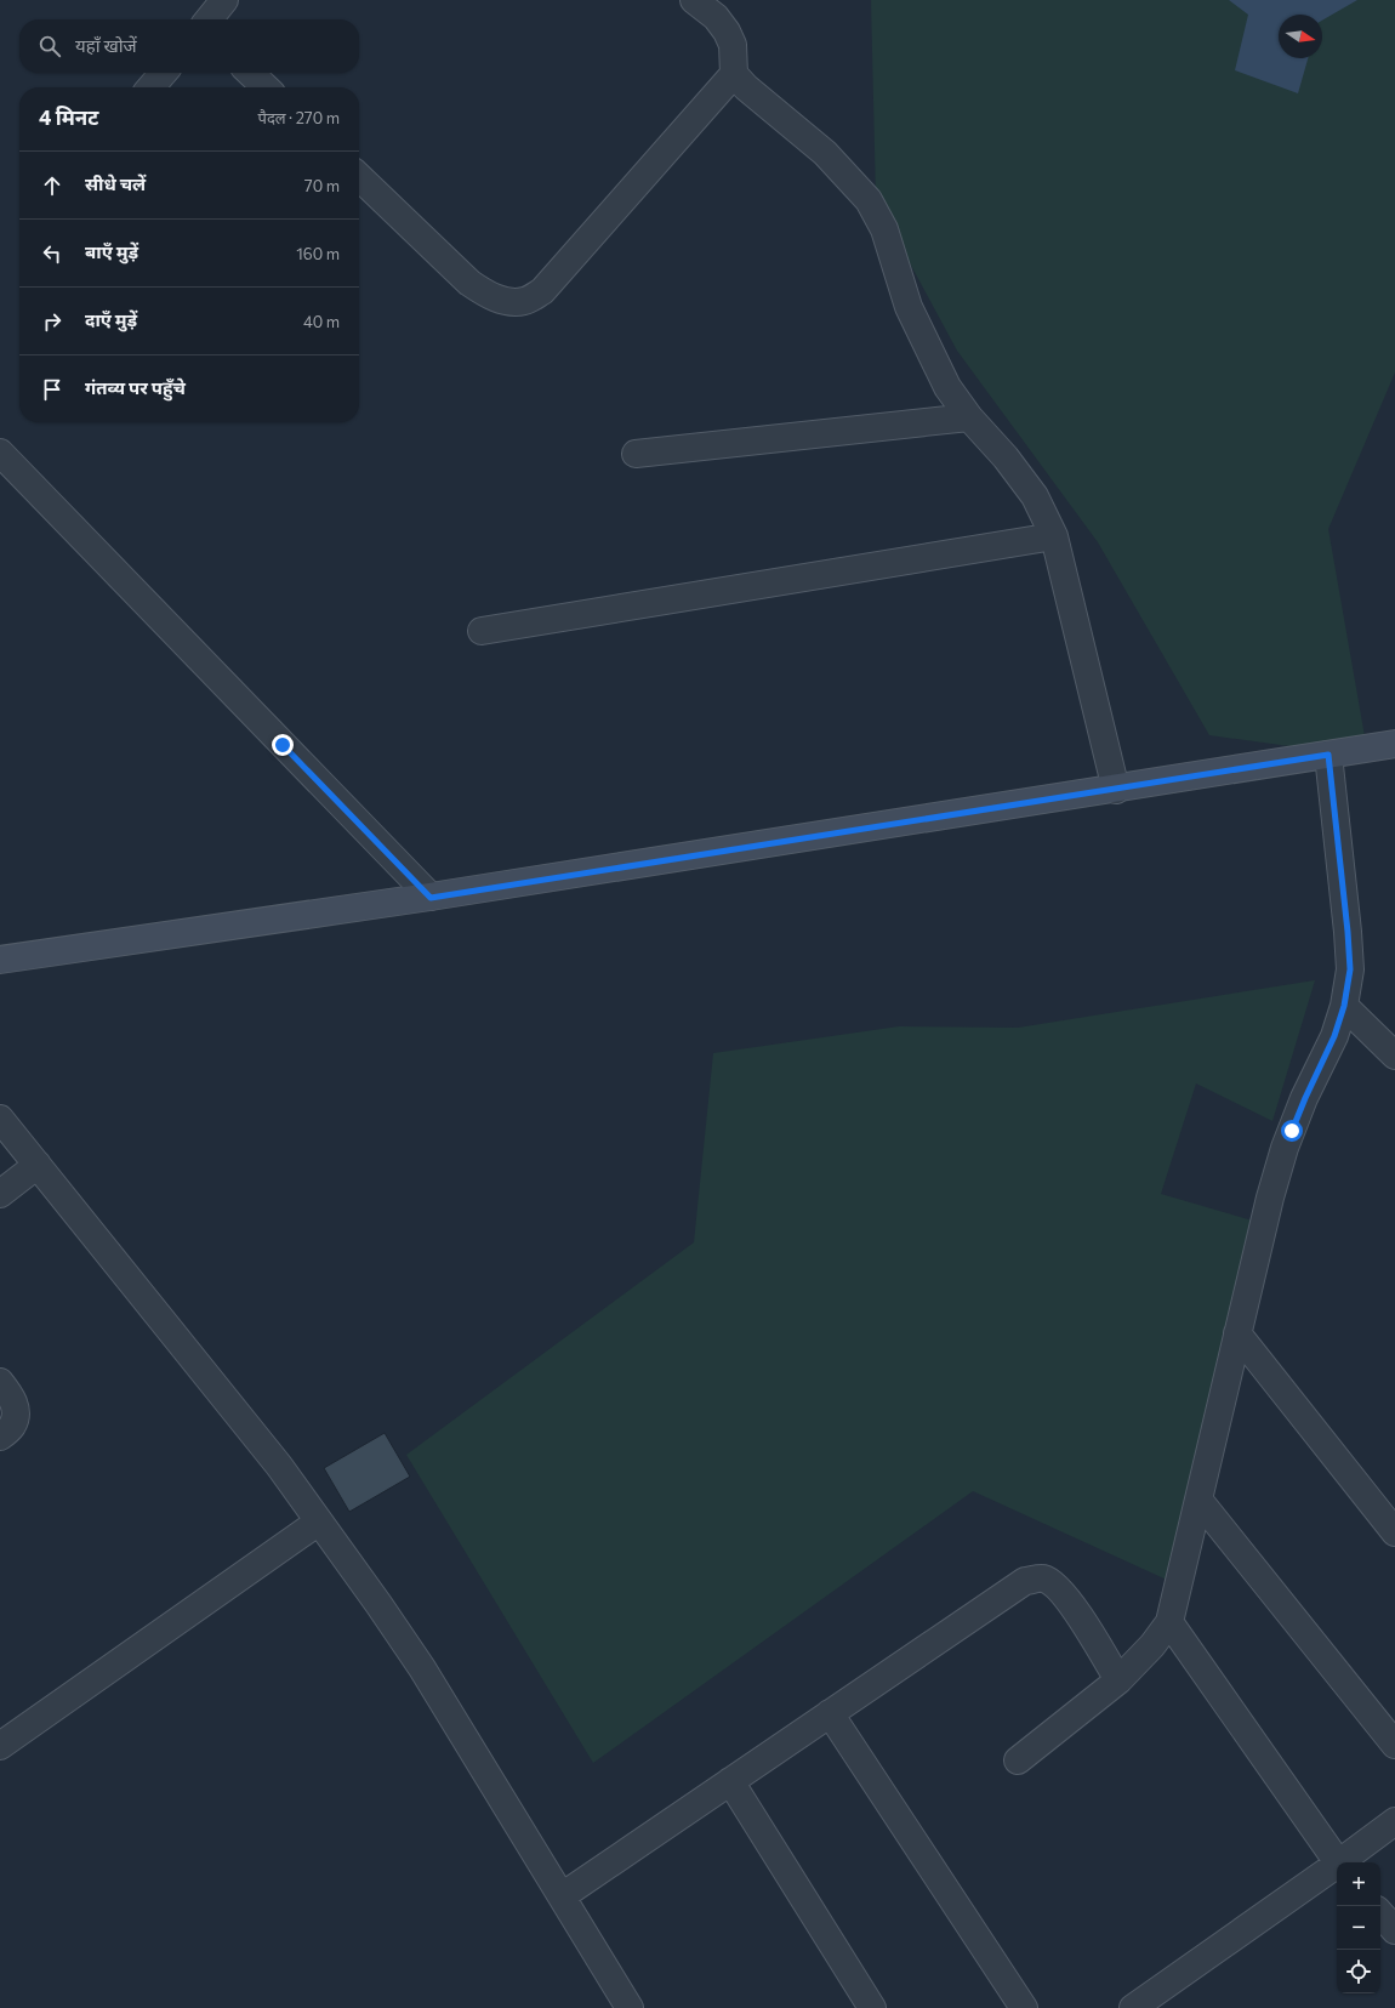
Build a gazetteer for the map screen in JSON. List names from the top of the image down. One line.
{"north":"right","page":{"search":"यहाँ खोजें","heading":["4 मिनट","पैदल · 270 m"],"list":[["सीधे चलें","70 m"],["बाएँ मुड़ें","160 m"],["दाएँ मुड़ें","40 m"],"गंतव्य पर पहुँचे"],"map_buttons":["+","−"]}}
